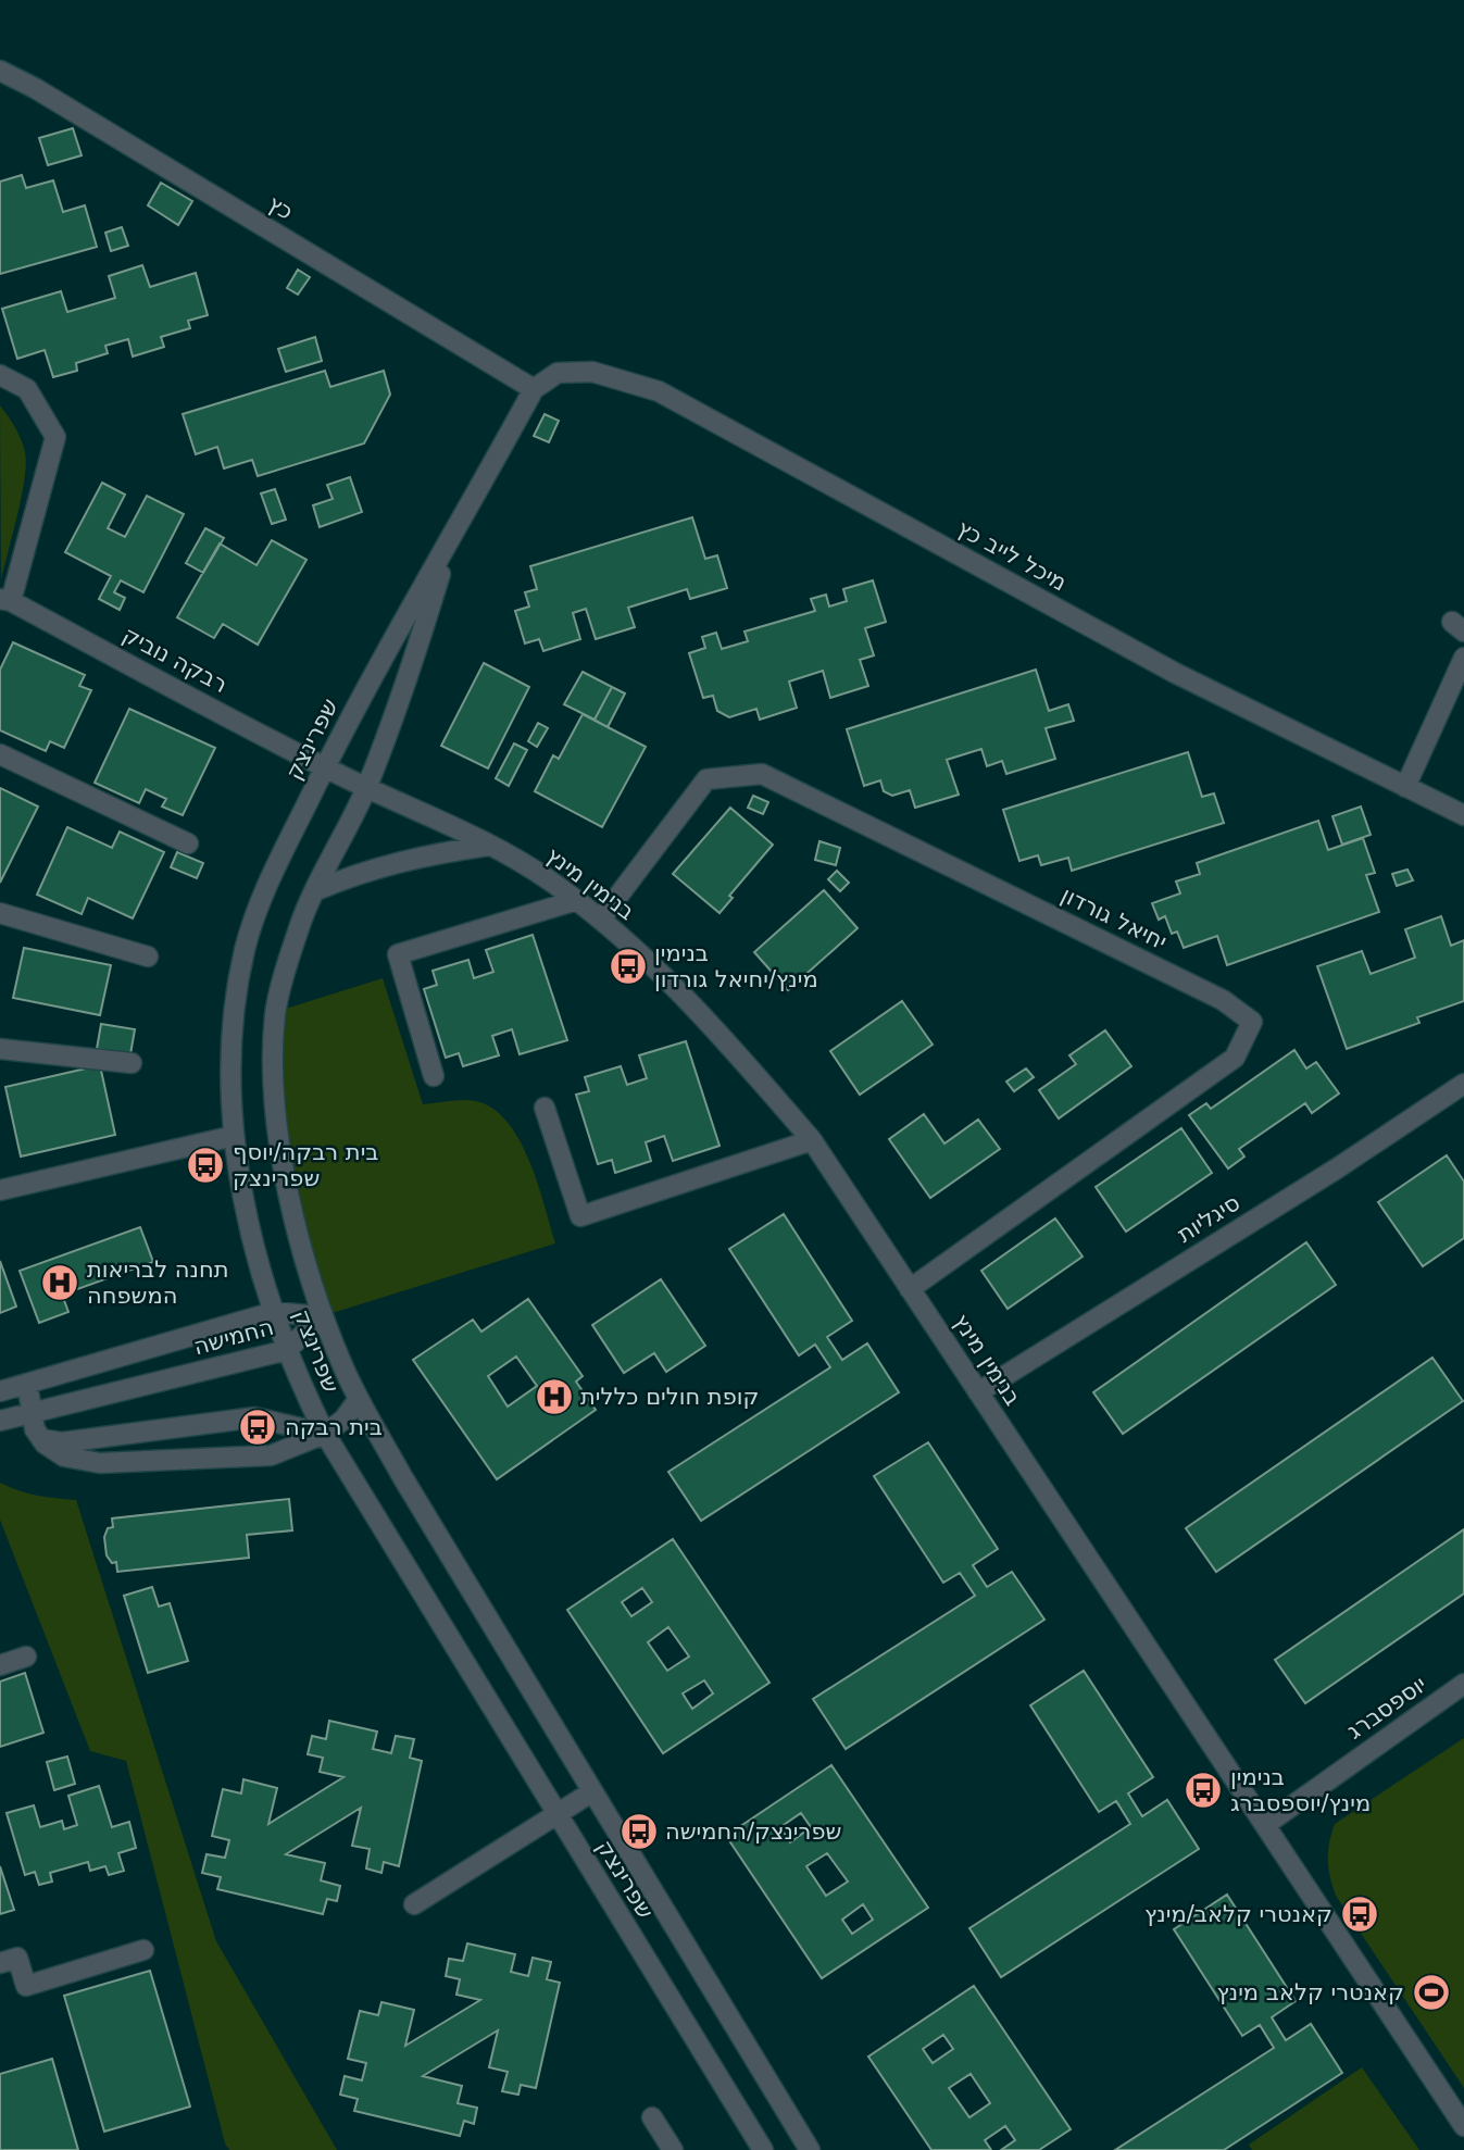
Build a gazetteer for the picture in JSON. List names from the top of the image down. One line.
{"streets":{"street":["כץ","מיכל לייב כץ","רבקה נוביק","שפרינצק","בנימין מינץ","יחיאל גורדון","סיגליות","החמישה","יוספסברג"]},"crossings":[["כץ","מיכל לייב כץ"],["כץ","שפרינצק"],["מיכל לייב כץ","שפרינצק"],["רבקה נוביק","שפרינצק"],["רבקה נוביק","בנימין מינץ"],["שפרינצק","בנימין מינץ"],["שפרינצק","החמישה"],["בנימין מינץ","יחיאל גורדון"],["בנימין מינץ","סיגליות"],["בנימין מינץ","יוספסברג"]],"places":{"bus stop":["בנימין מינץ/יחיאל גורדון","בית רבקה/יוסף שפרינצק","בית רבקה","בנימין מינץ/יוספסברג","שפרינצק/החמישה","קאנטרי קלאב/מינץ"],"hospital":["תחנה לבריאות המשפחה","קופת חולים כללית"],"sports":["קאנטרי קלאב מינץ"]}}
